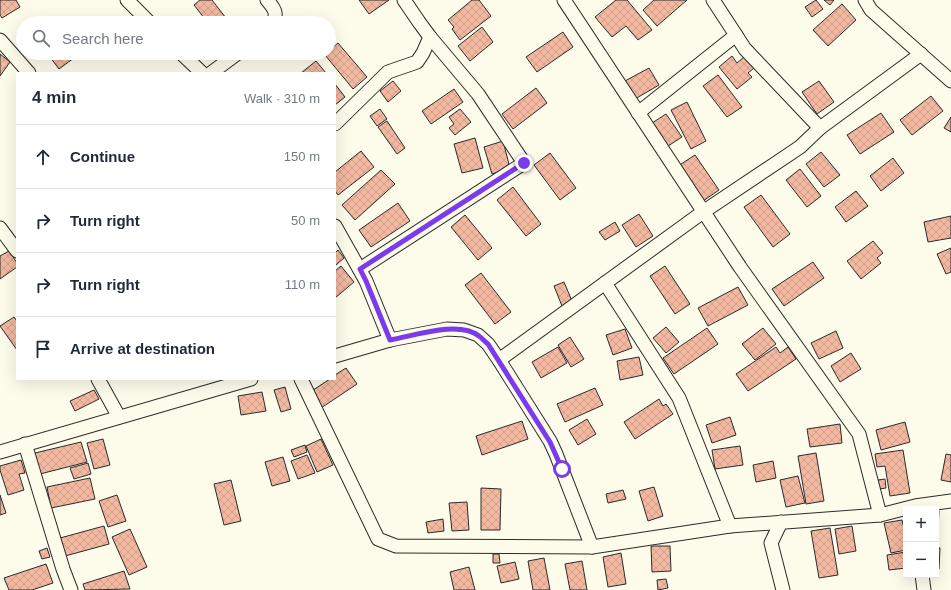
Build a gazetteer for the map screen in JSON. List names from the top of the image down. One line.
{"page":{"search":"Search here","heading":["4 min","Walk · 310 m"],"list":[["Continue","150 m"],["Turn right","50 m"],["Turn right","110 m"],"Arrive at destination"],"map_buttons":["+","−"]}}
